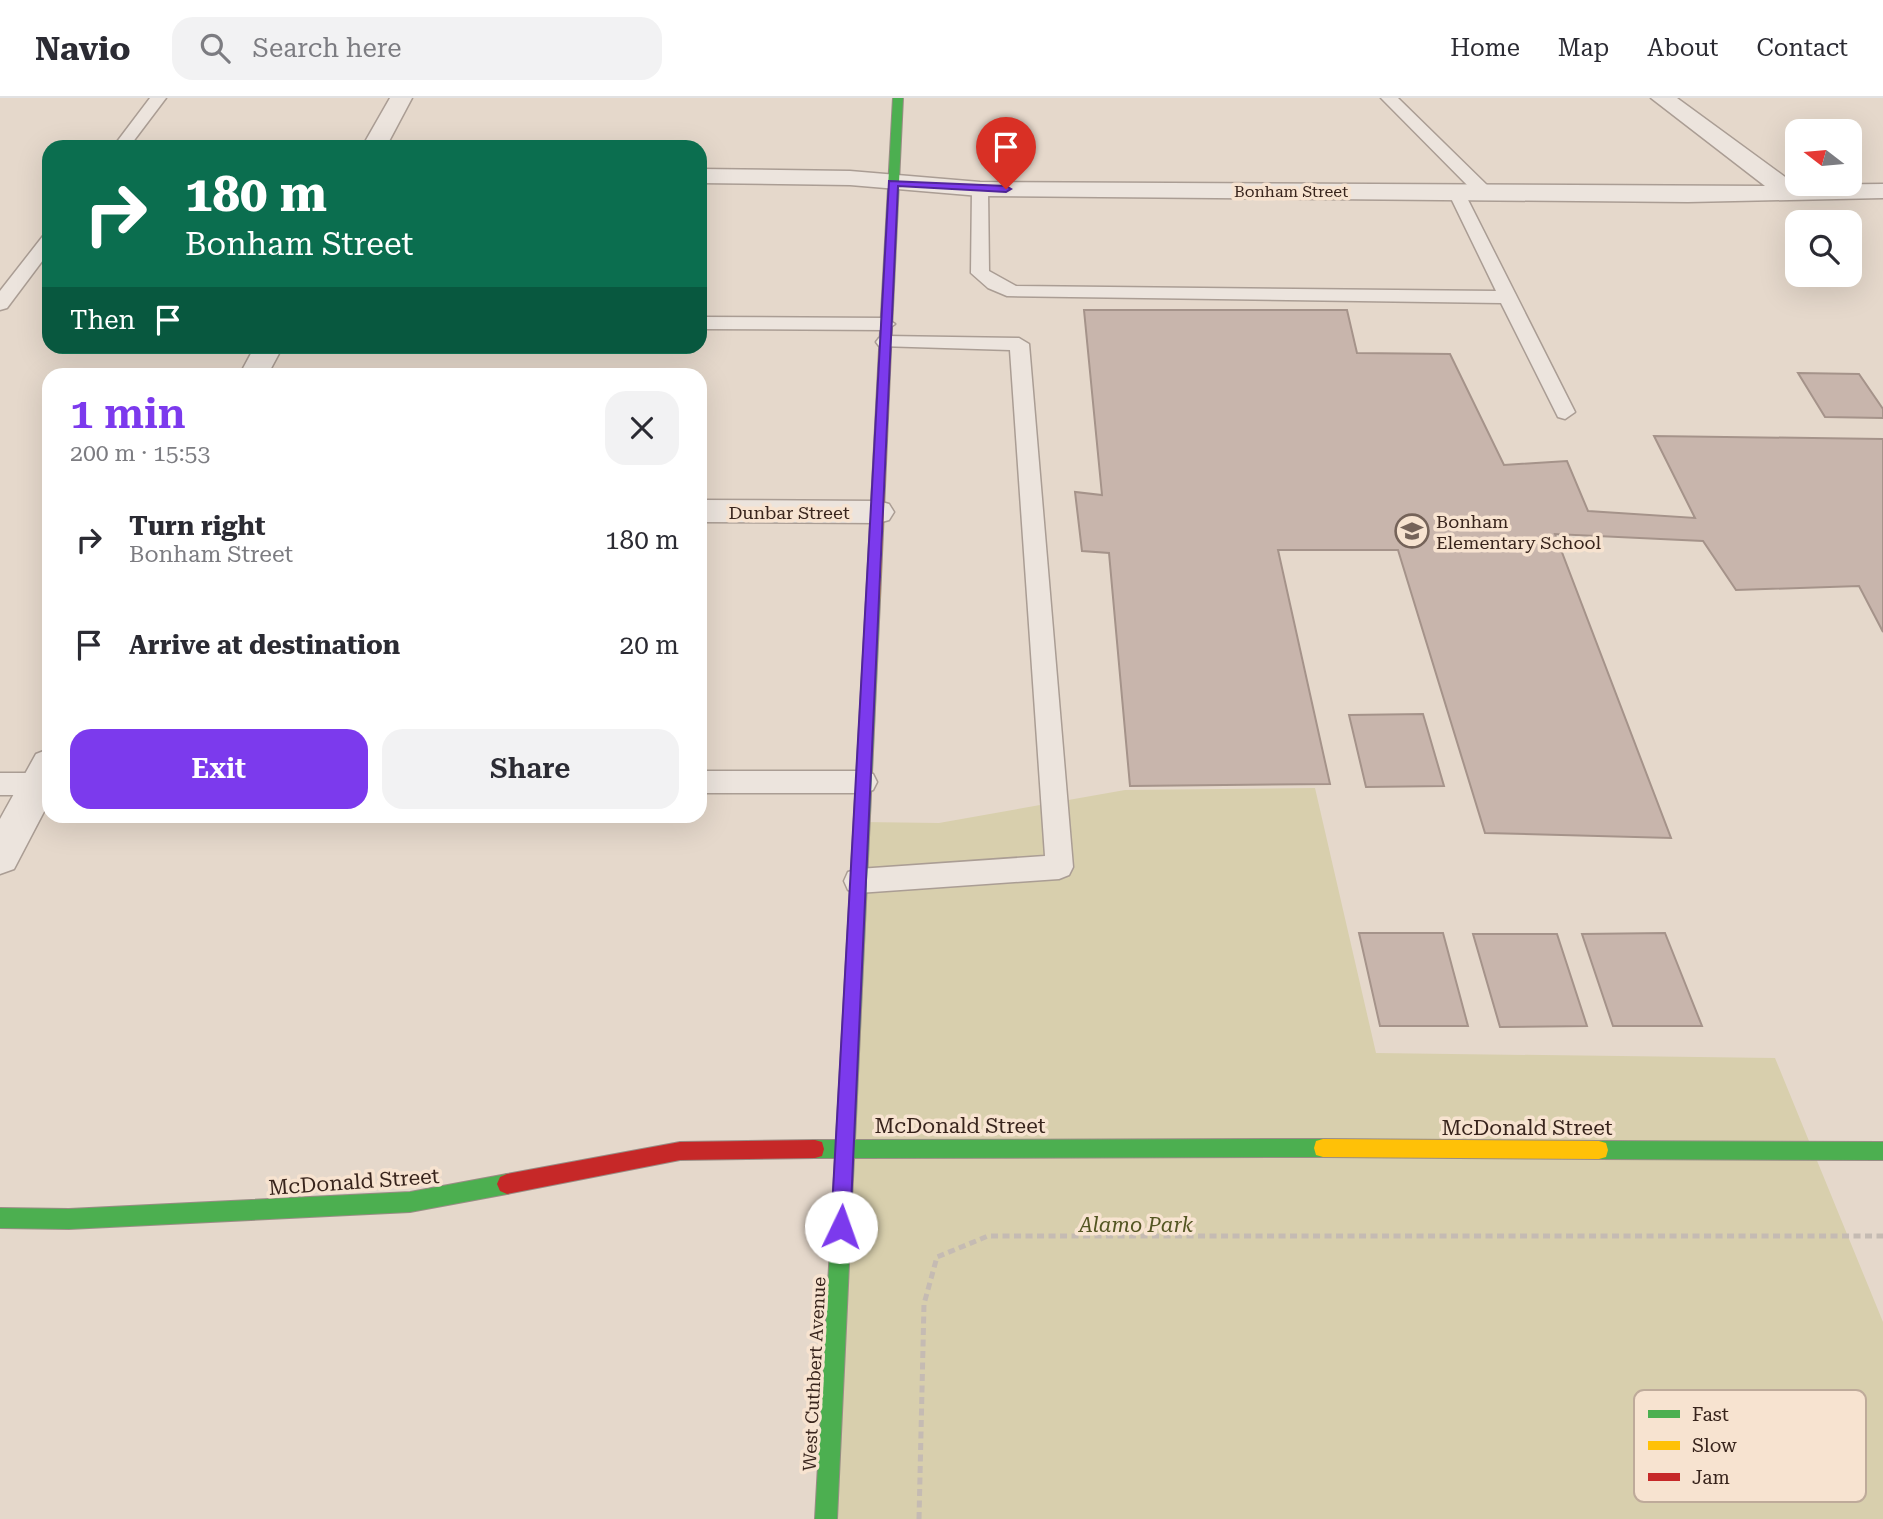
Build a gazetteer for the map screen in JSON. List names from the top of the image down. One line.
{"streets":{"street":["Bonham Street","Dunbar Street","McDonald Street","West Cuthbert Avenue"]},"crossings":[["Bonham Street","West Cuthbert Avenue"],["Dunbar Street","West Cuthbert Avenue"],["McDonald Street","West Cuthbert Avenue"]],"parks":["Alamo Park"],"places":{"school or university":["Bonham Elementary School"]},"legend":["Fast","Slow","Jam"],"north":"left","page":{"header":"Navio","search":"Search here","nav":["Home","Map","About","Contact"],"turn":["180 m","Bonham Street"],"then":"Then","heading":["1 min","200 m · 15:53"],"list":[{"name":"Turn right","note":"Bonham Street","value":"180 m"},{"name":"Arrive at destination","value":"20 m"}],"buttons":["Exit","Share"]}}
